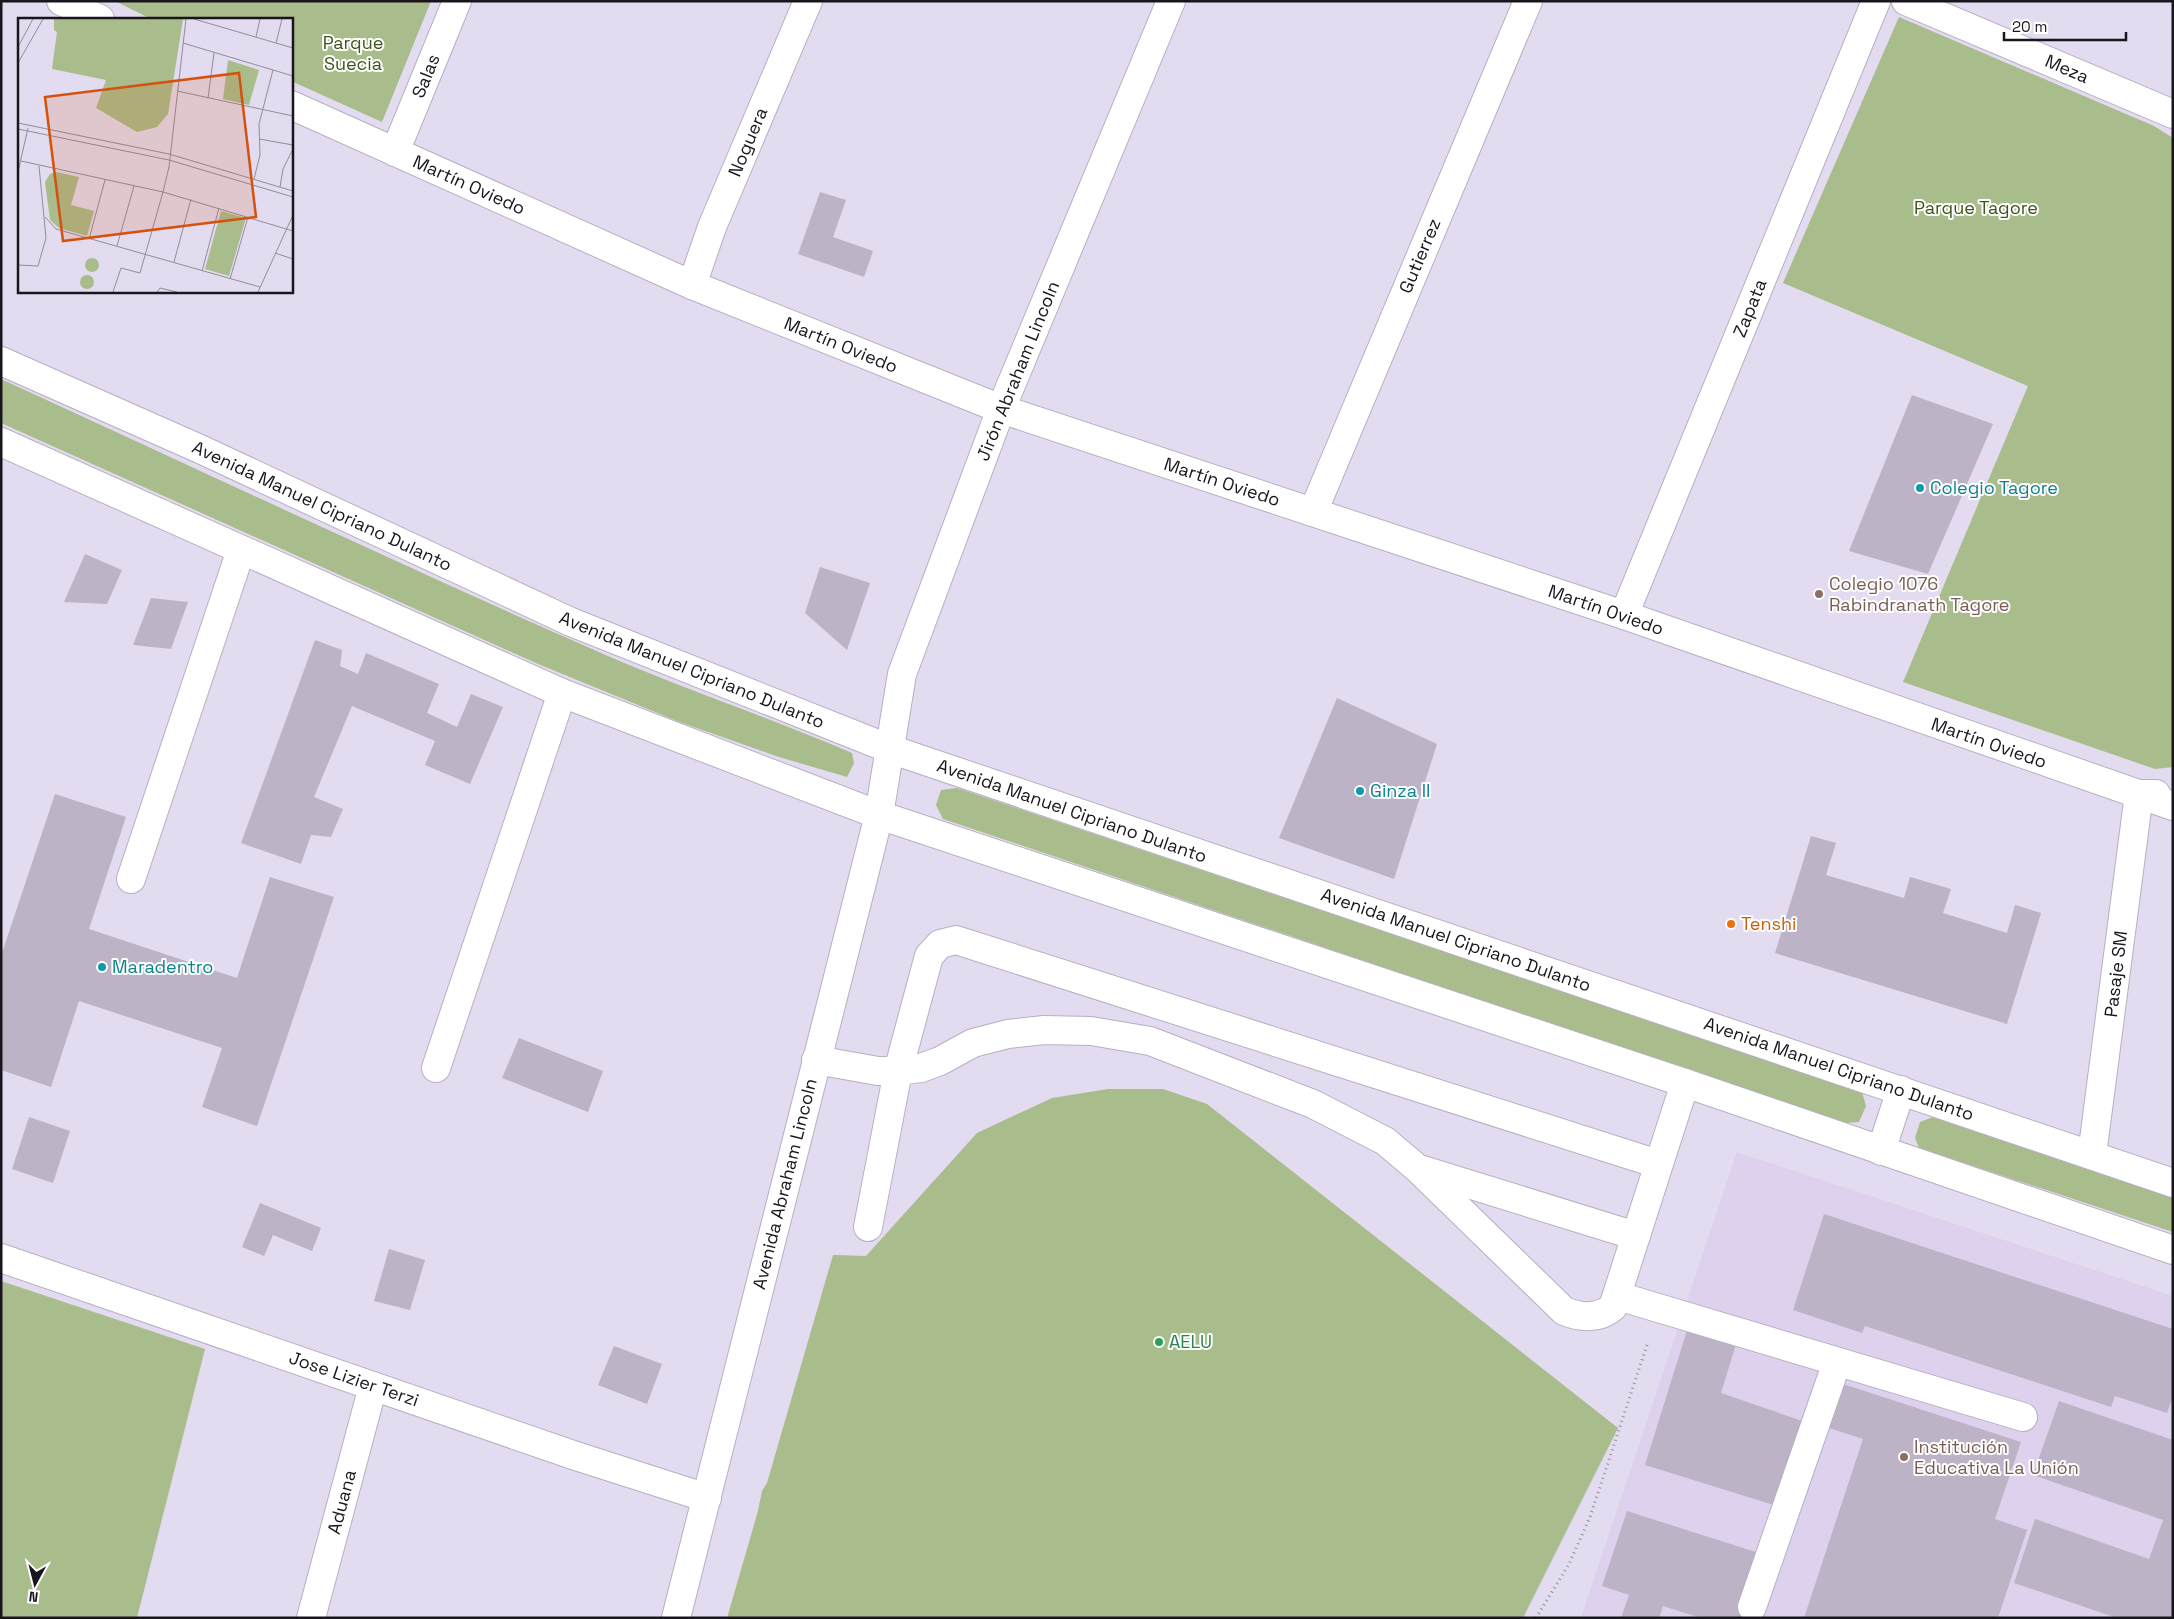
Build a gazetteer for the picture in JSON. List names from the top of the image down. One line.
{"streets":{"street":["Meza","Salas","Noguera","Martín Oviedo","Gutierrez","Zapata","Jirón Abraham Lincoln","Avenida Manuel Cipriano Dulanto","Pasaje SM","Avenida Abraham Lincoln","Jose Lizier Terzi","Aduana"]},"crossings":[["Salas","Martín Oviedo"],["Noguera","Martín Oviedo"],["Martín Oviedo","Gutierrez"],["Martín Oviedo","Zapata"],["Martín Oviedo","Jirón Abraham Lincoln"],["Martín Oviedo","Pasaje SM"],["Jirón Abraham Lincoln","Avenida Manuel Cipriano Dulanto"],["Jirón Abraham Lincoln","Avenida Abraham Lincoln"],["Avenida Manuel Cipriano Dulanto","Pasaje SM"],["Avenida Manuel Cipriano Dulanto","Avenida Abraham Lincoln"],["Avenida Abraham Lincoln","Jose Lizier Terzi"],["Jose Lizier Terzi","Aduana"]],"parks":["Parque Suecia","Parque Tagore"],"places":["Colegio Tagore","Colegio 1076 Rabindranath Tagore","Ginza II","Tenshi","Maradentro","AELU","Institución Educativa La Unión"],"scale_bar":"20 m","north":"bottom"}
